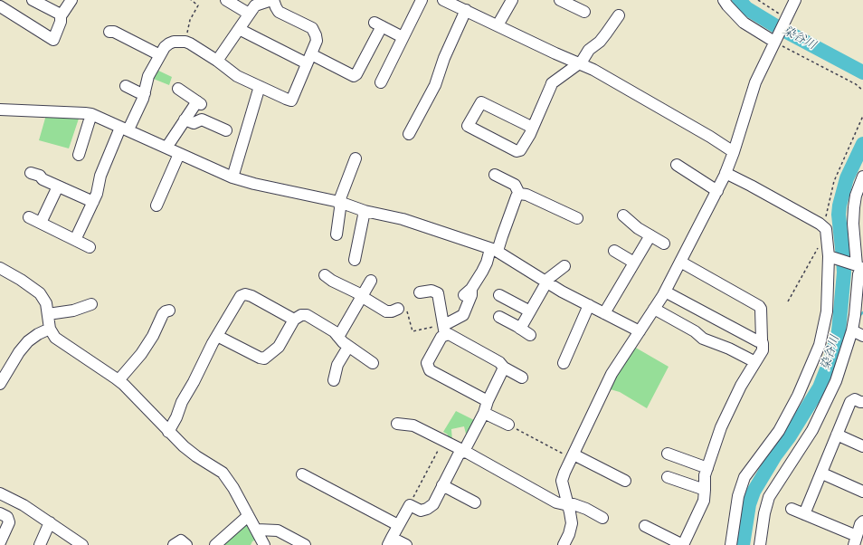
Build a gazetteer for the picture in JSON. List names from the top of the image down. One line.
{"water":["染谷川"]}
